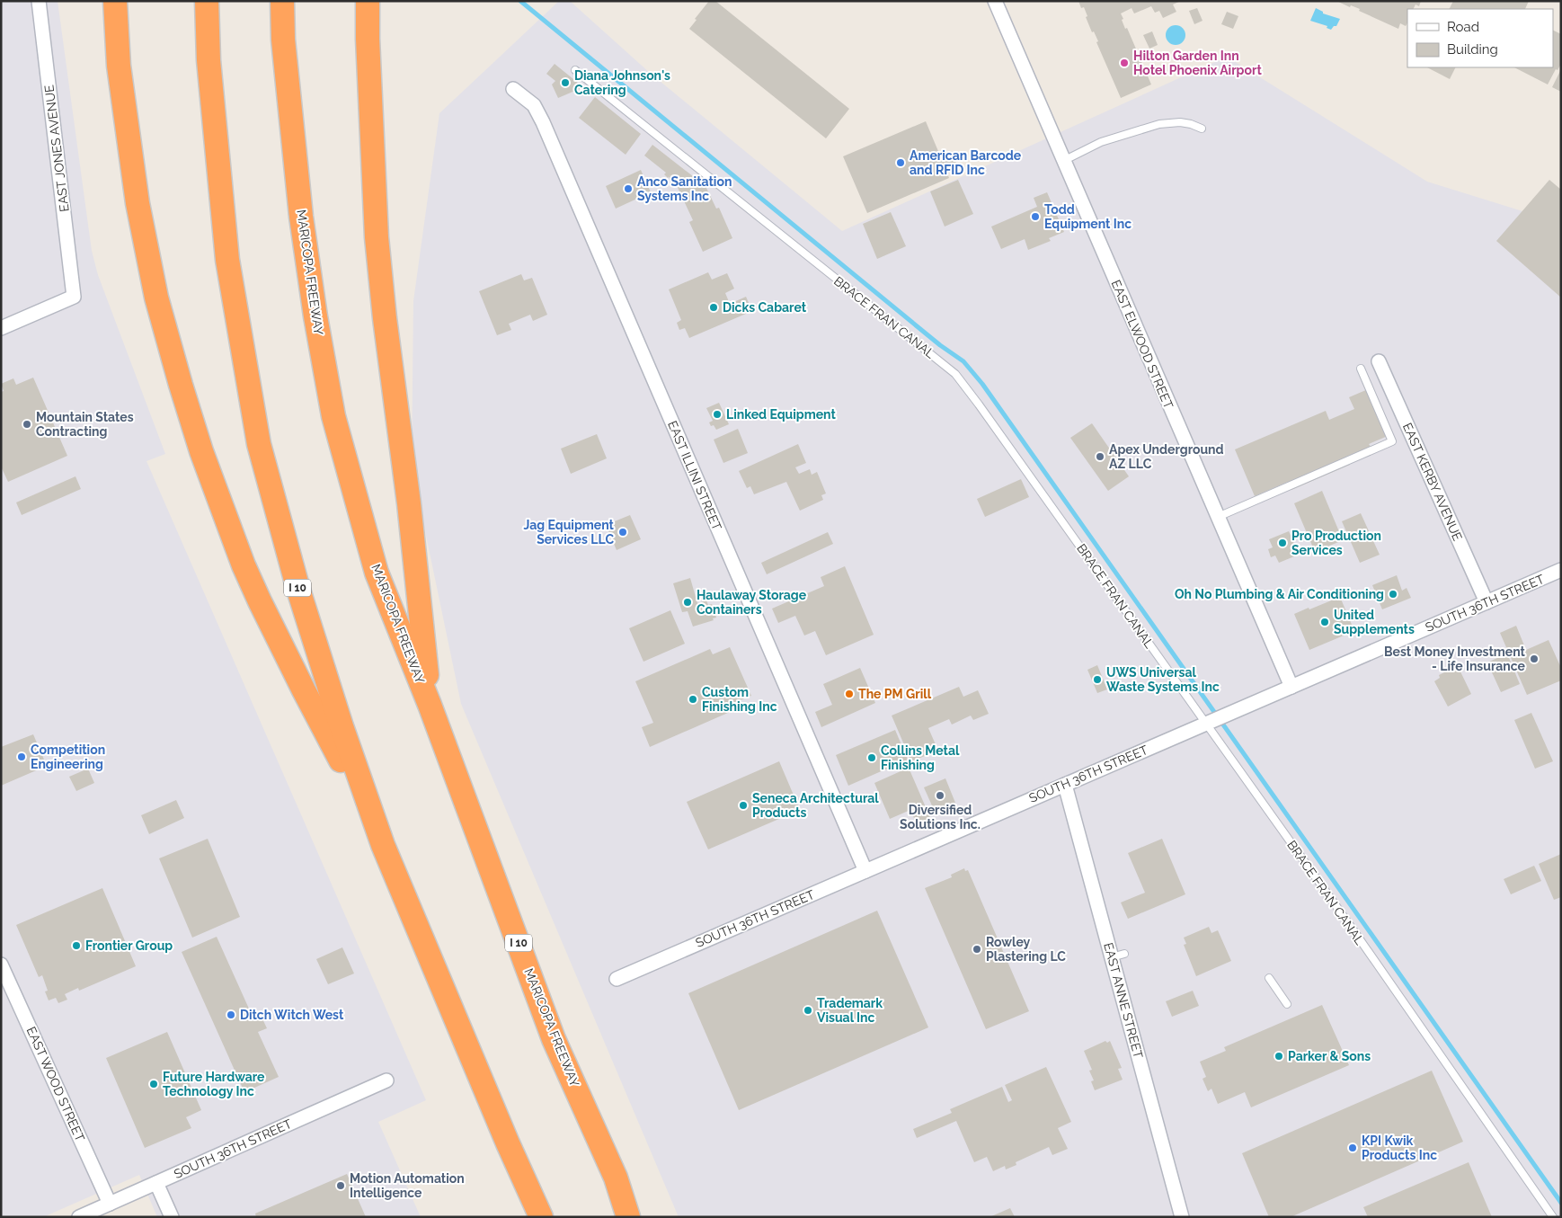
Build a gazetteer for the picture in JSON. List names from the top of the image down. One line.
{"streets":{"highway":["MARICOPA FREEWAY","I 10"],"street":["EAST JONES AVENUE","EAST ELWOOD STREET","EAST ILLINI STREET","EAST KERBY AVENUE","SOUTH 36TH STREET","EAST ANNE STREET","EAST WOOD STREET"],"lane":["BRACE FRAN CANAL"]},"crossings":[["BRACE FRAN CANAL","SOUTH 36TH STREET"],["EAST ELWOOD STREET","SOUTH 36TH STREET"],["EAST ILLINI STREET","SOUTH 36TH STREET"],["EAST KERBY AVENUE","SOUTH 36TH STREET"],["SOUTH 36TH STREET","EAST ANNE STREET"],["SOUTH 36TH STREET","EAST WOOD STREET"]],"places":["Hilton Garden Inn Hotel Phoenix Airport","Diana Johnson's Catering","American Barcode and RFID Inc","Anco Sanitation Systems Inc","Todd Equipment Inc","Dicks Cabaret","Linked Equipment","Mountain States Contracting","Apex Underground AZ LLC","Jag Equipment Services LLC","Pro Production Services","Oh No Plumbing & Air Conditioning","Haulaway Storage Containers","United Supplements","Best Money Investment - Life Insurance","UWS Universal Waste Systems Inc","The PM Grill","Custom Finishing Inc","Competition Engineering","Collins Metal Finishing","Diversified Solutions Inc.","Seneca Architectural Products","Frontier Group","Rowley Plastering LC","Trademark Visual Inc","Ditch Witch West","Parker & Sons","Future Hardware Technology Inc","KPI Kwik Products Inc","Motion Automation Intelligence"],"legend":["Road","Building"]}
